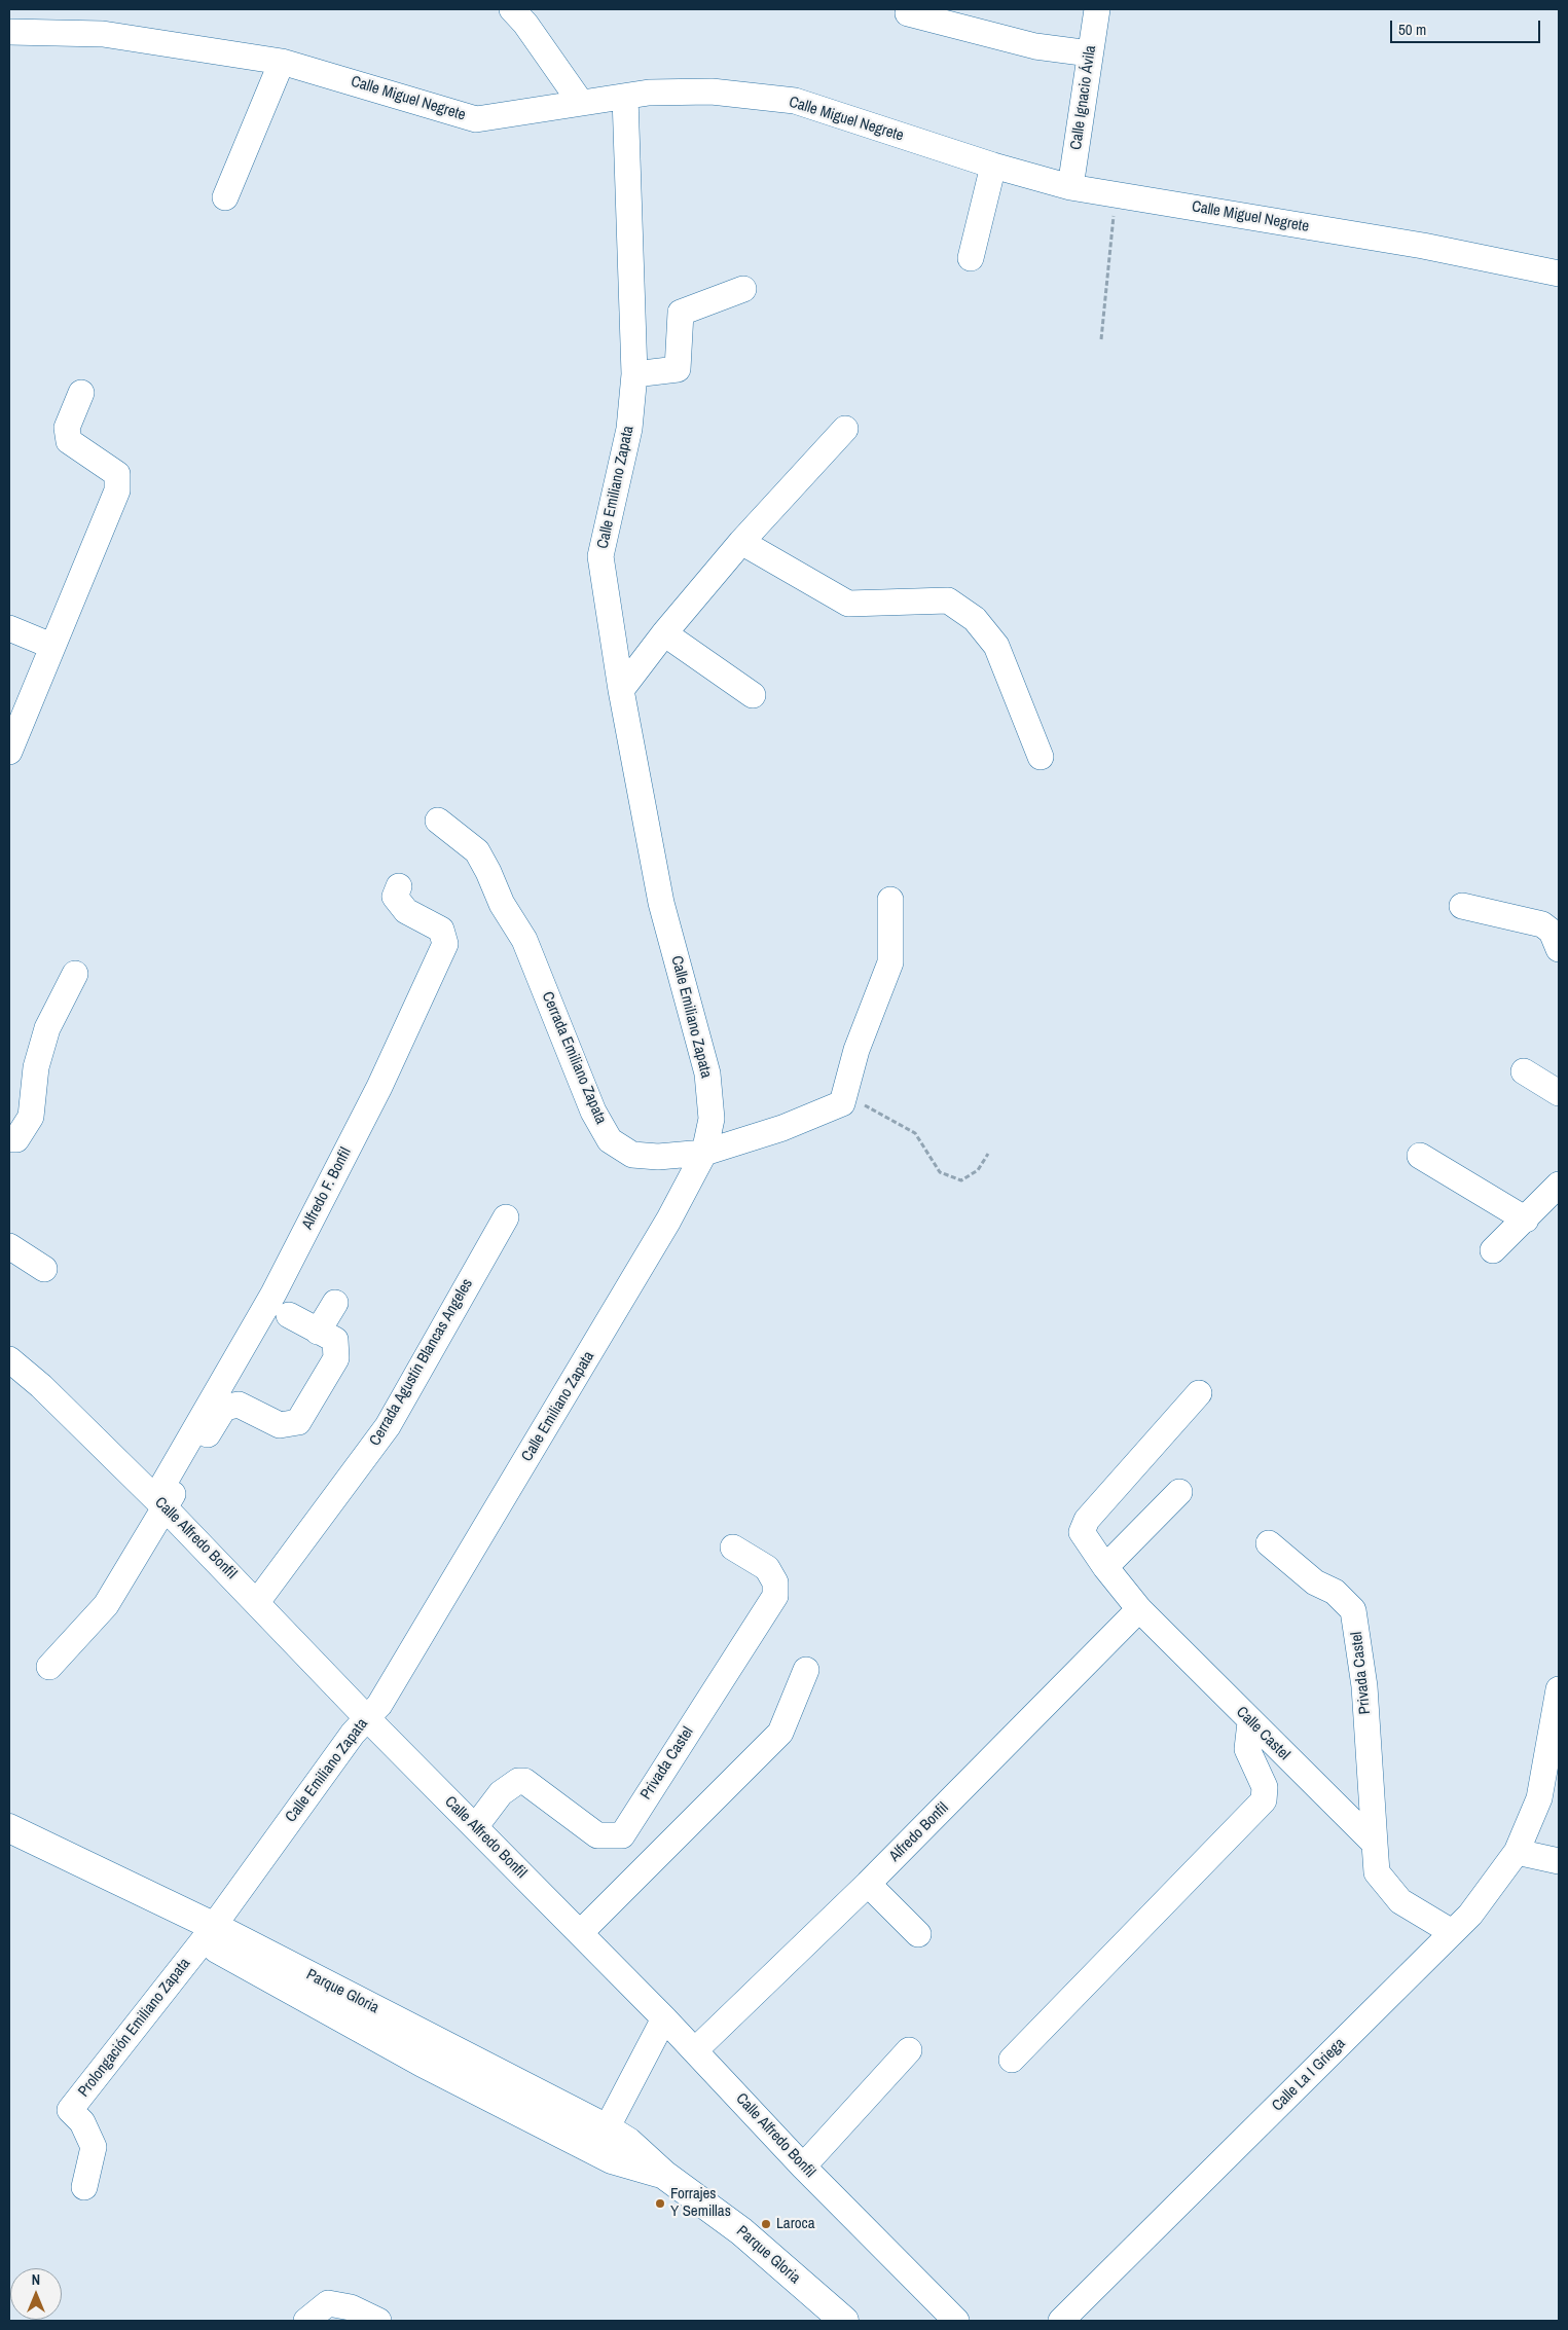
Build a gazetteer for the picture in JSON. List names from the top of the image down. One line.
{"streets":{"main road":["Parque Gloria"],"street":["Calle Ignacio Ávila","Calle Miguel Negrete","Calle Emiliano Zapata","Cerrada Emiliano Zapata","Alfredo F. Bonfil","Cerrada Agustín Blancas Angeles","Calle Alfredo Bonfil","Privada Castel","Calle Castel","Alfredo Bonfil","Prolongación Emiliano Zapata","Calle La I Griega"]},"crossings":[["Calle Ignacio Ávila","Calle Miguel Negrete"],["Calle Miguel Negrete","Calle Emiliano Zapata"],["Calle Emiliano Zapata","Cerrada Emiliano Zapata"],["Calle Emiliano Zapata","Calle Alfredo Bonfil"],["Calle Emiliano Zapata","Parque Gloria"],["Calle Emiliano Zapata","Prolongación Emiliano Zapata"],["Alfredo F. Bonfil","Calle Alfredo Bonfil"],["Cerrada Agustín Blancas Angeles","Calle Alfredo Bonfil"],["Calle Alfredo Bonfil","Privada Castel"],["Calle Alfredo Bonfil","Alfredo Bonfil"],["Privada Castel","Calle Castel"],["Calle Castel","Alfredo Bonfil"],["Parque Gloria","Prolongación Emiliano Zapata"]],"places":["Forrajes Y Semillas","Laroca"],"scale_bar":"50 m","north":"top"}
